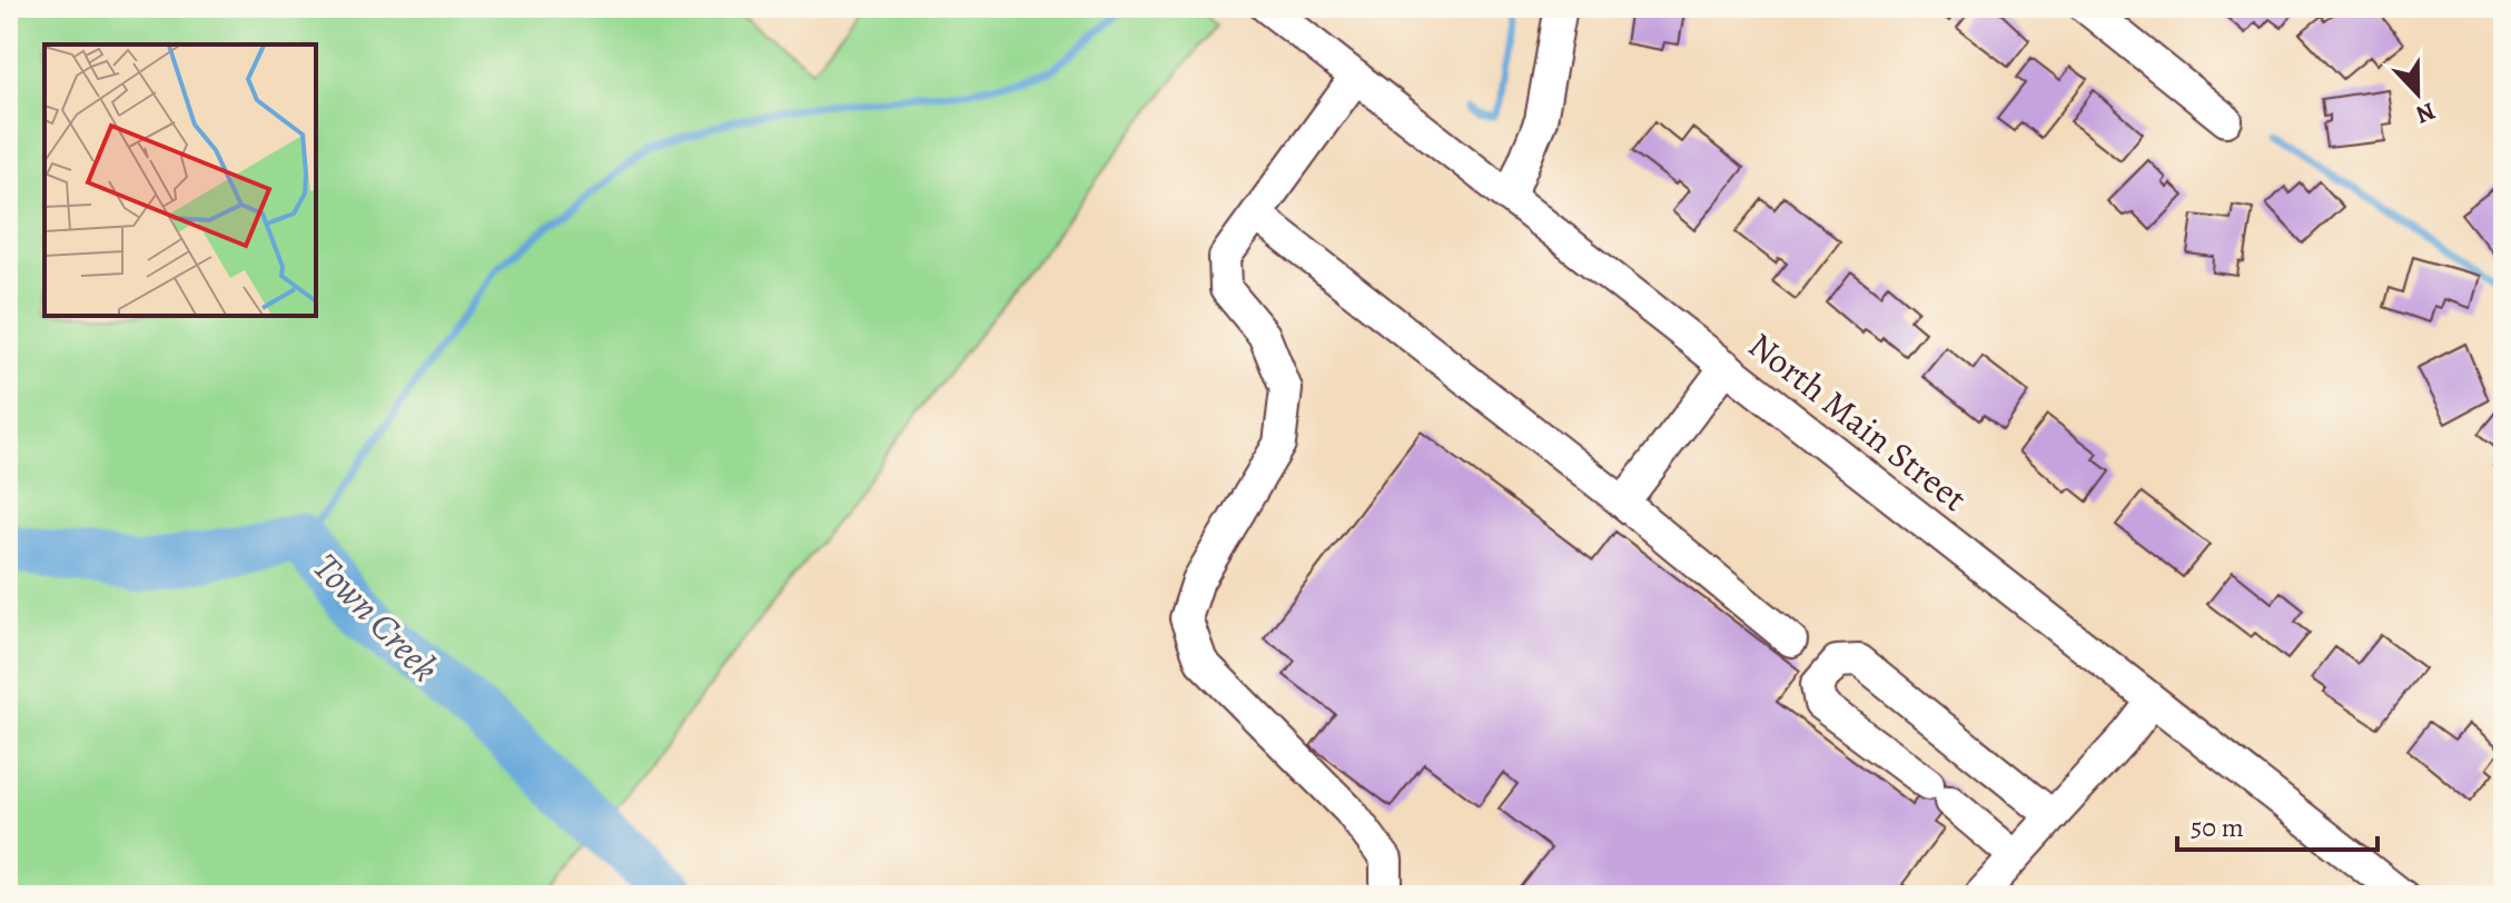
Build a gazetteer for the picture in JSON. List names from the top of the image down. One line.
{"streets":{"street":["North Main Street"]},"water":["Town Creek"],"scale_bar":"50 m","north":"bottom"}
